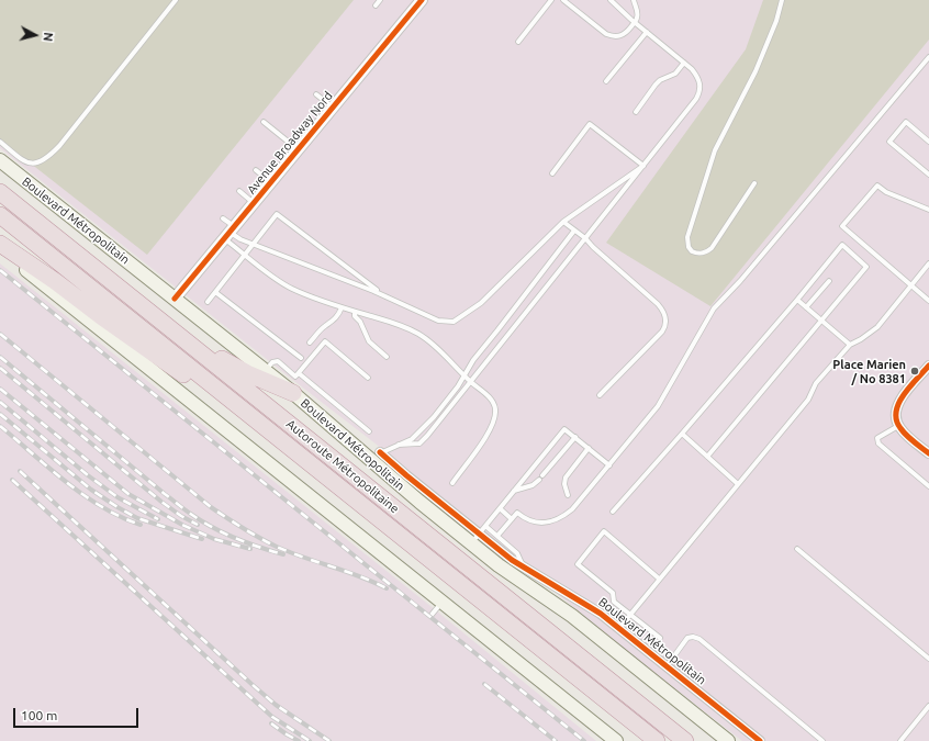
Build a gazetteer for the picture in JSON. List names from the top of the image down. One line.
{"streets":{"highway":["Autoroute Métropolitaine"],"main road":["Boulevard Métropolitain"],"street":["Avenue Broadway Nord"]},"crossings":[["Avenue Broadway Nord","Boulevard Métropolitain"]],"places":["Place Marien / No 8381"],"scale_bar":"100 m","north":"right"}
